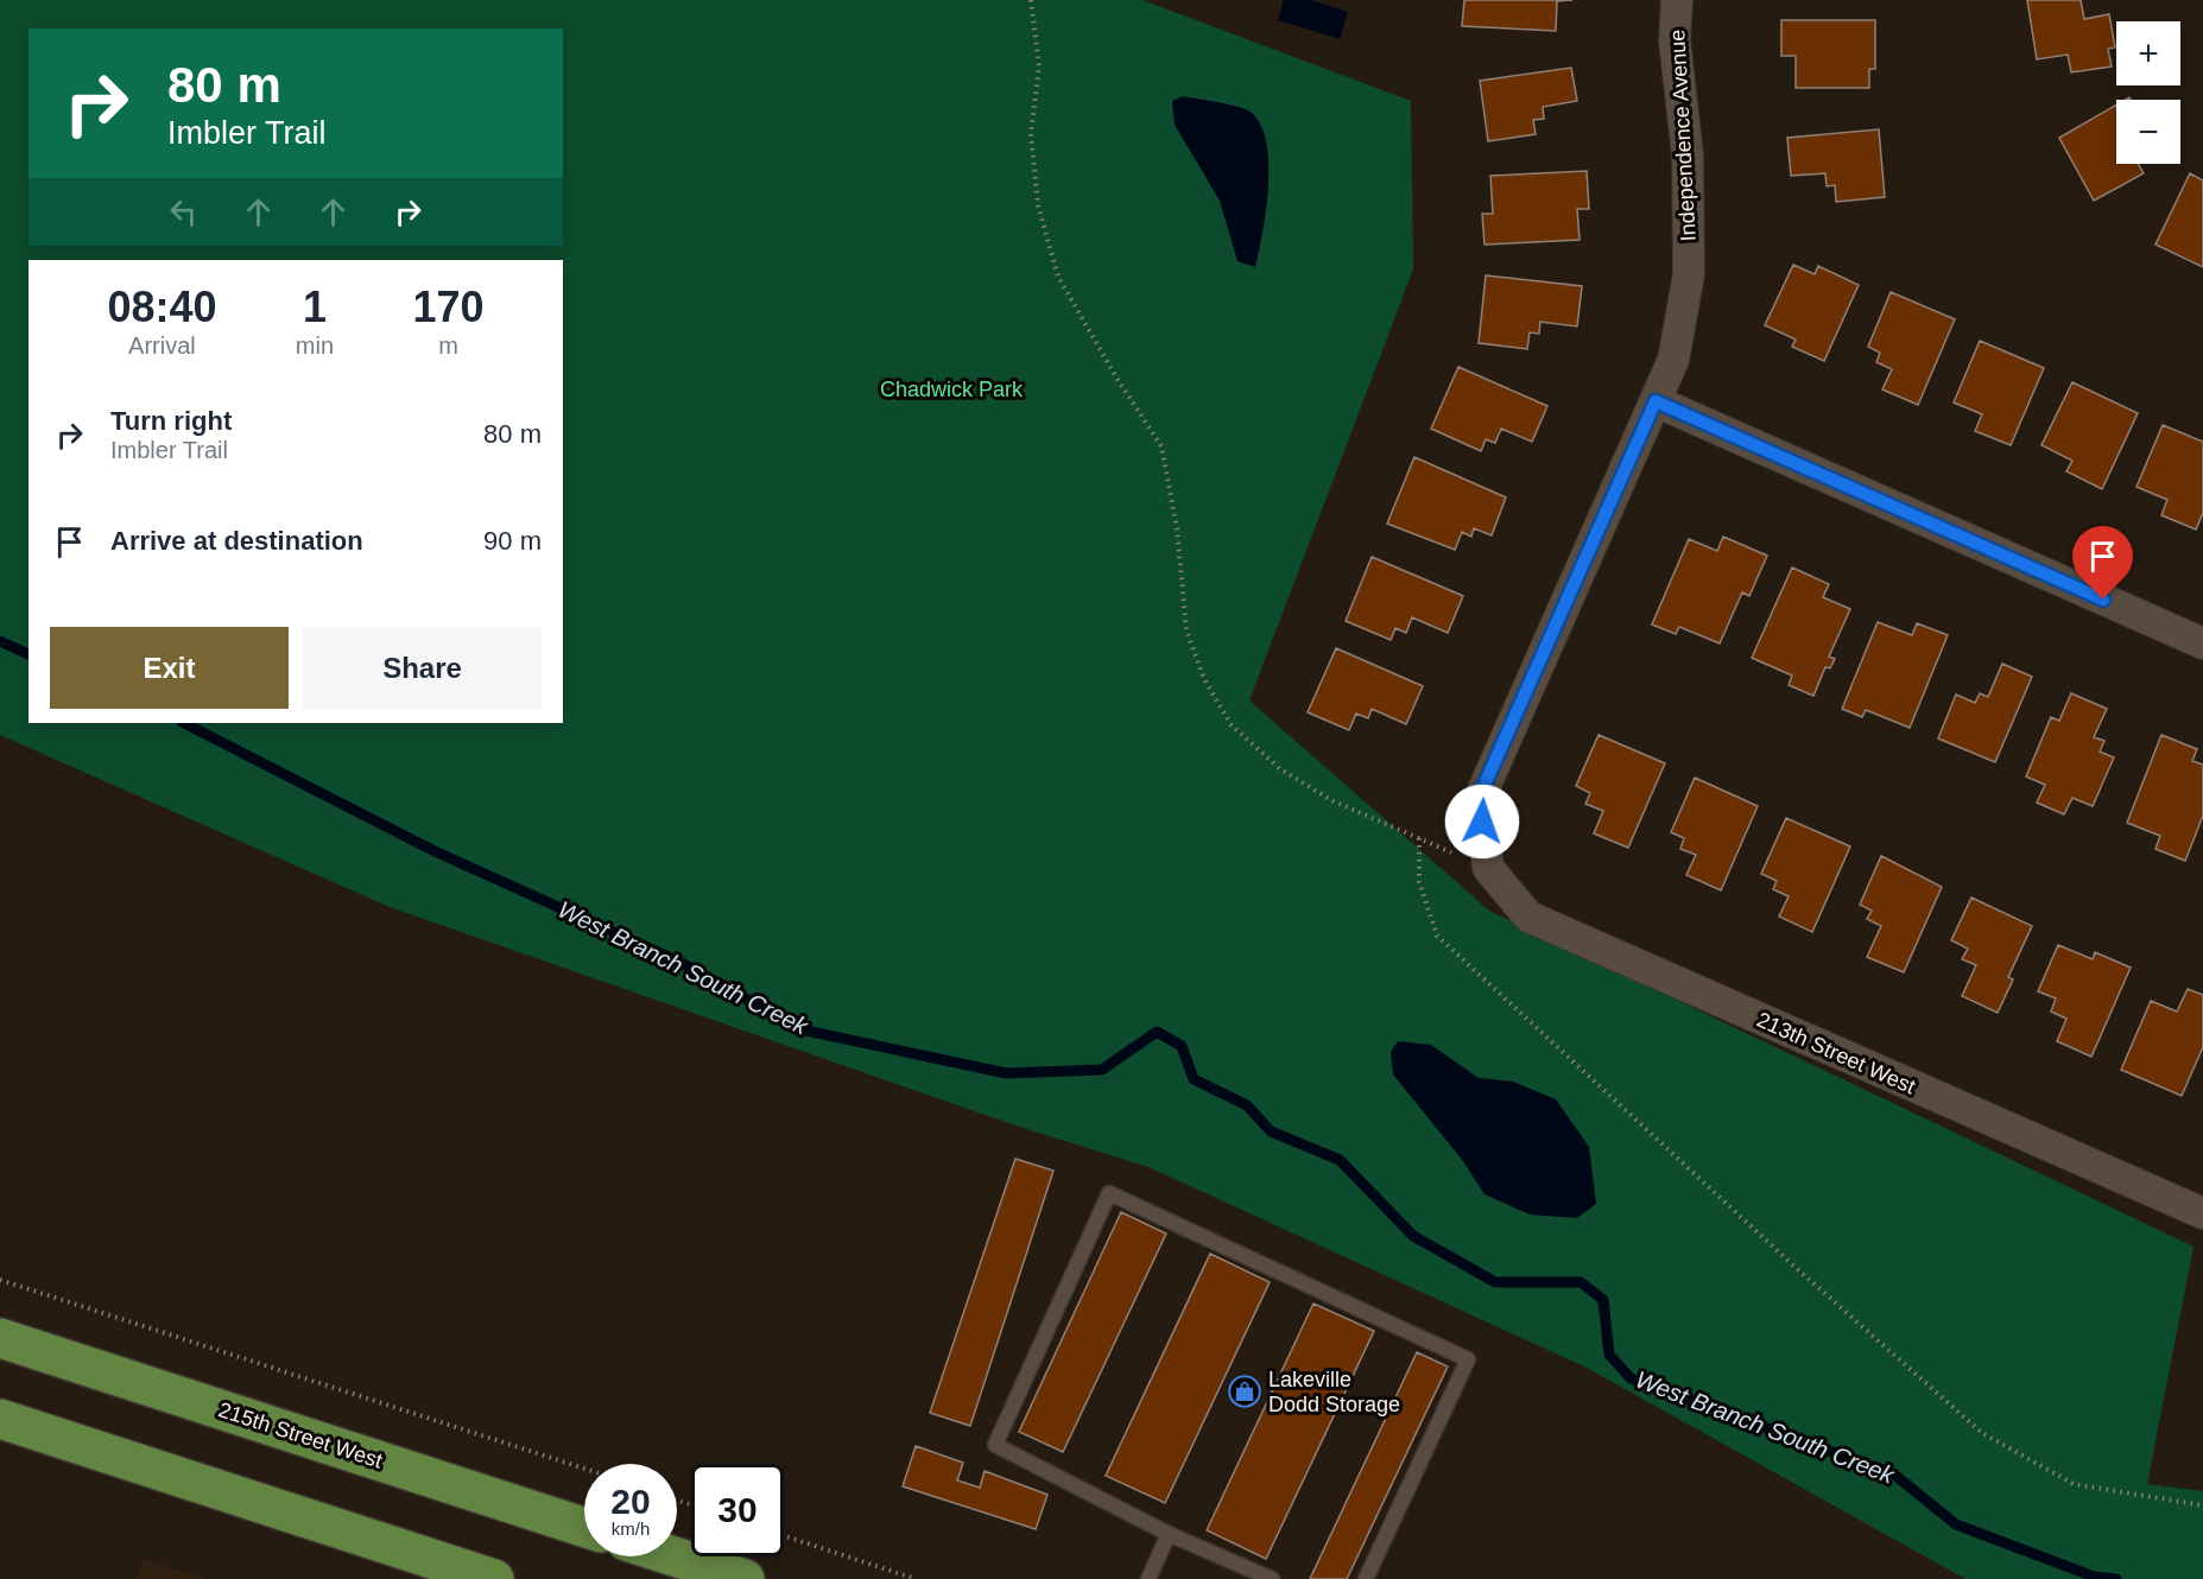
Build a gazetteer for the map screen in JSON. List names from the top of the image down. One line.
{"streets":{"main road":["215th Street West"],"street":["Independence Avenue","213th Street West"]},"crossings":[["Independence Avenue","213th Street West"]],"water":["West Branch South Creek"],"parks":["Chadwick Park"],"places":{"shop":["Lakeville Dodd Storage"]},"page":{"map_buttons":["+","−"],"turn":["80 m","Imbler Trail"],"eta":["08:40","Arrival","1","min","170","m"],"list":[{"name":"Turn right","note":"Imbler Trail","value":"80 m"},{"name":"Arrive at destination","value":"90 m"}],"buttons":["Exit","Share"],"speed":"20 km/h","limit":"30"}}
